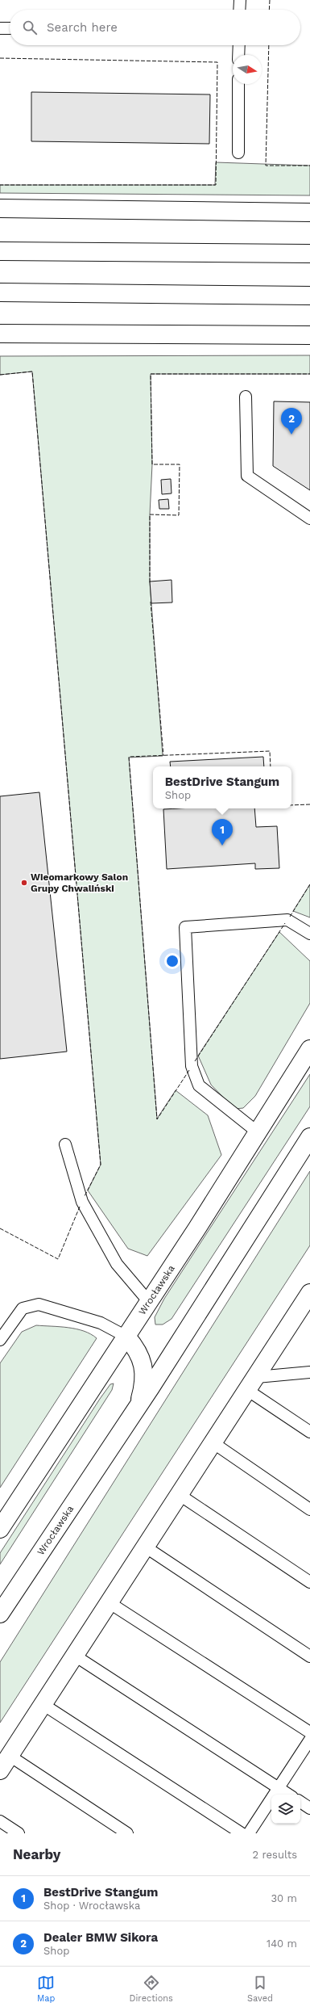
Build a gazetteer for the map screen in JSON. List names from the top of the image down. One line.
{"streets":{"main road":["Wrocławska"]},"places":["Wieomarkowy Salon Grupy Chwaliński"],"north":"right","page":{"search":"Search here","pins":["2","1"],"popup":["BestDrive Stangum","Shop"],"heading":["Nearby","2 results"],"list":[{"mark":"1","name":"BestDrive Stangum","note":"Shop · Wrocławska","value":"30 m"},{"mark":"2","name":"Dealer BMW Sikora","note":"Shop","value":"140 m"}],"nav":["Map","Directions","Saved"]}}
